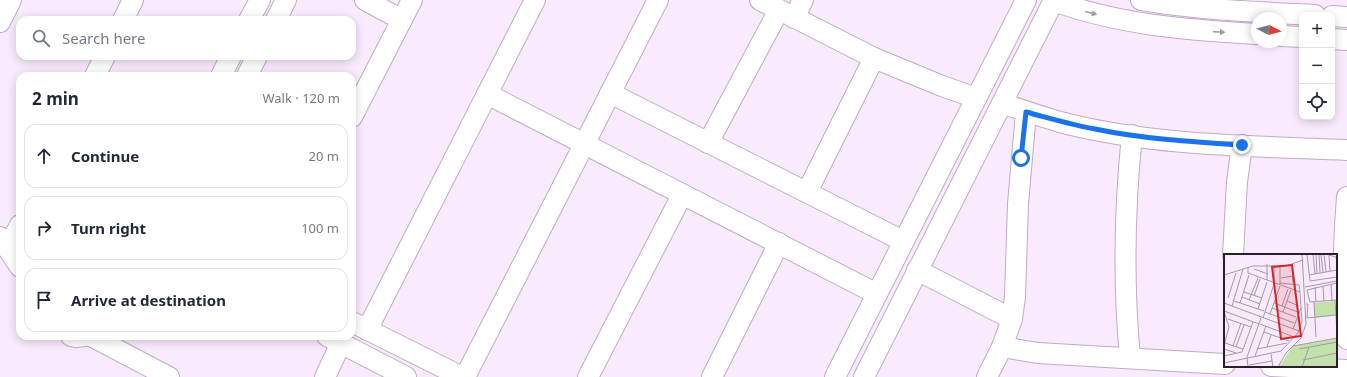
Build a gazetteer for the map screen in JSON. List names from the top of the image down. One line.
{"north":"right","page":{"map_buttons":["+","−"],"search":"Search here","heading":["2 min","Walk · 120 m"],"list":[["Continue","20 m"],["Turn right","100 m"],"Arrive at destination"]}}
